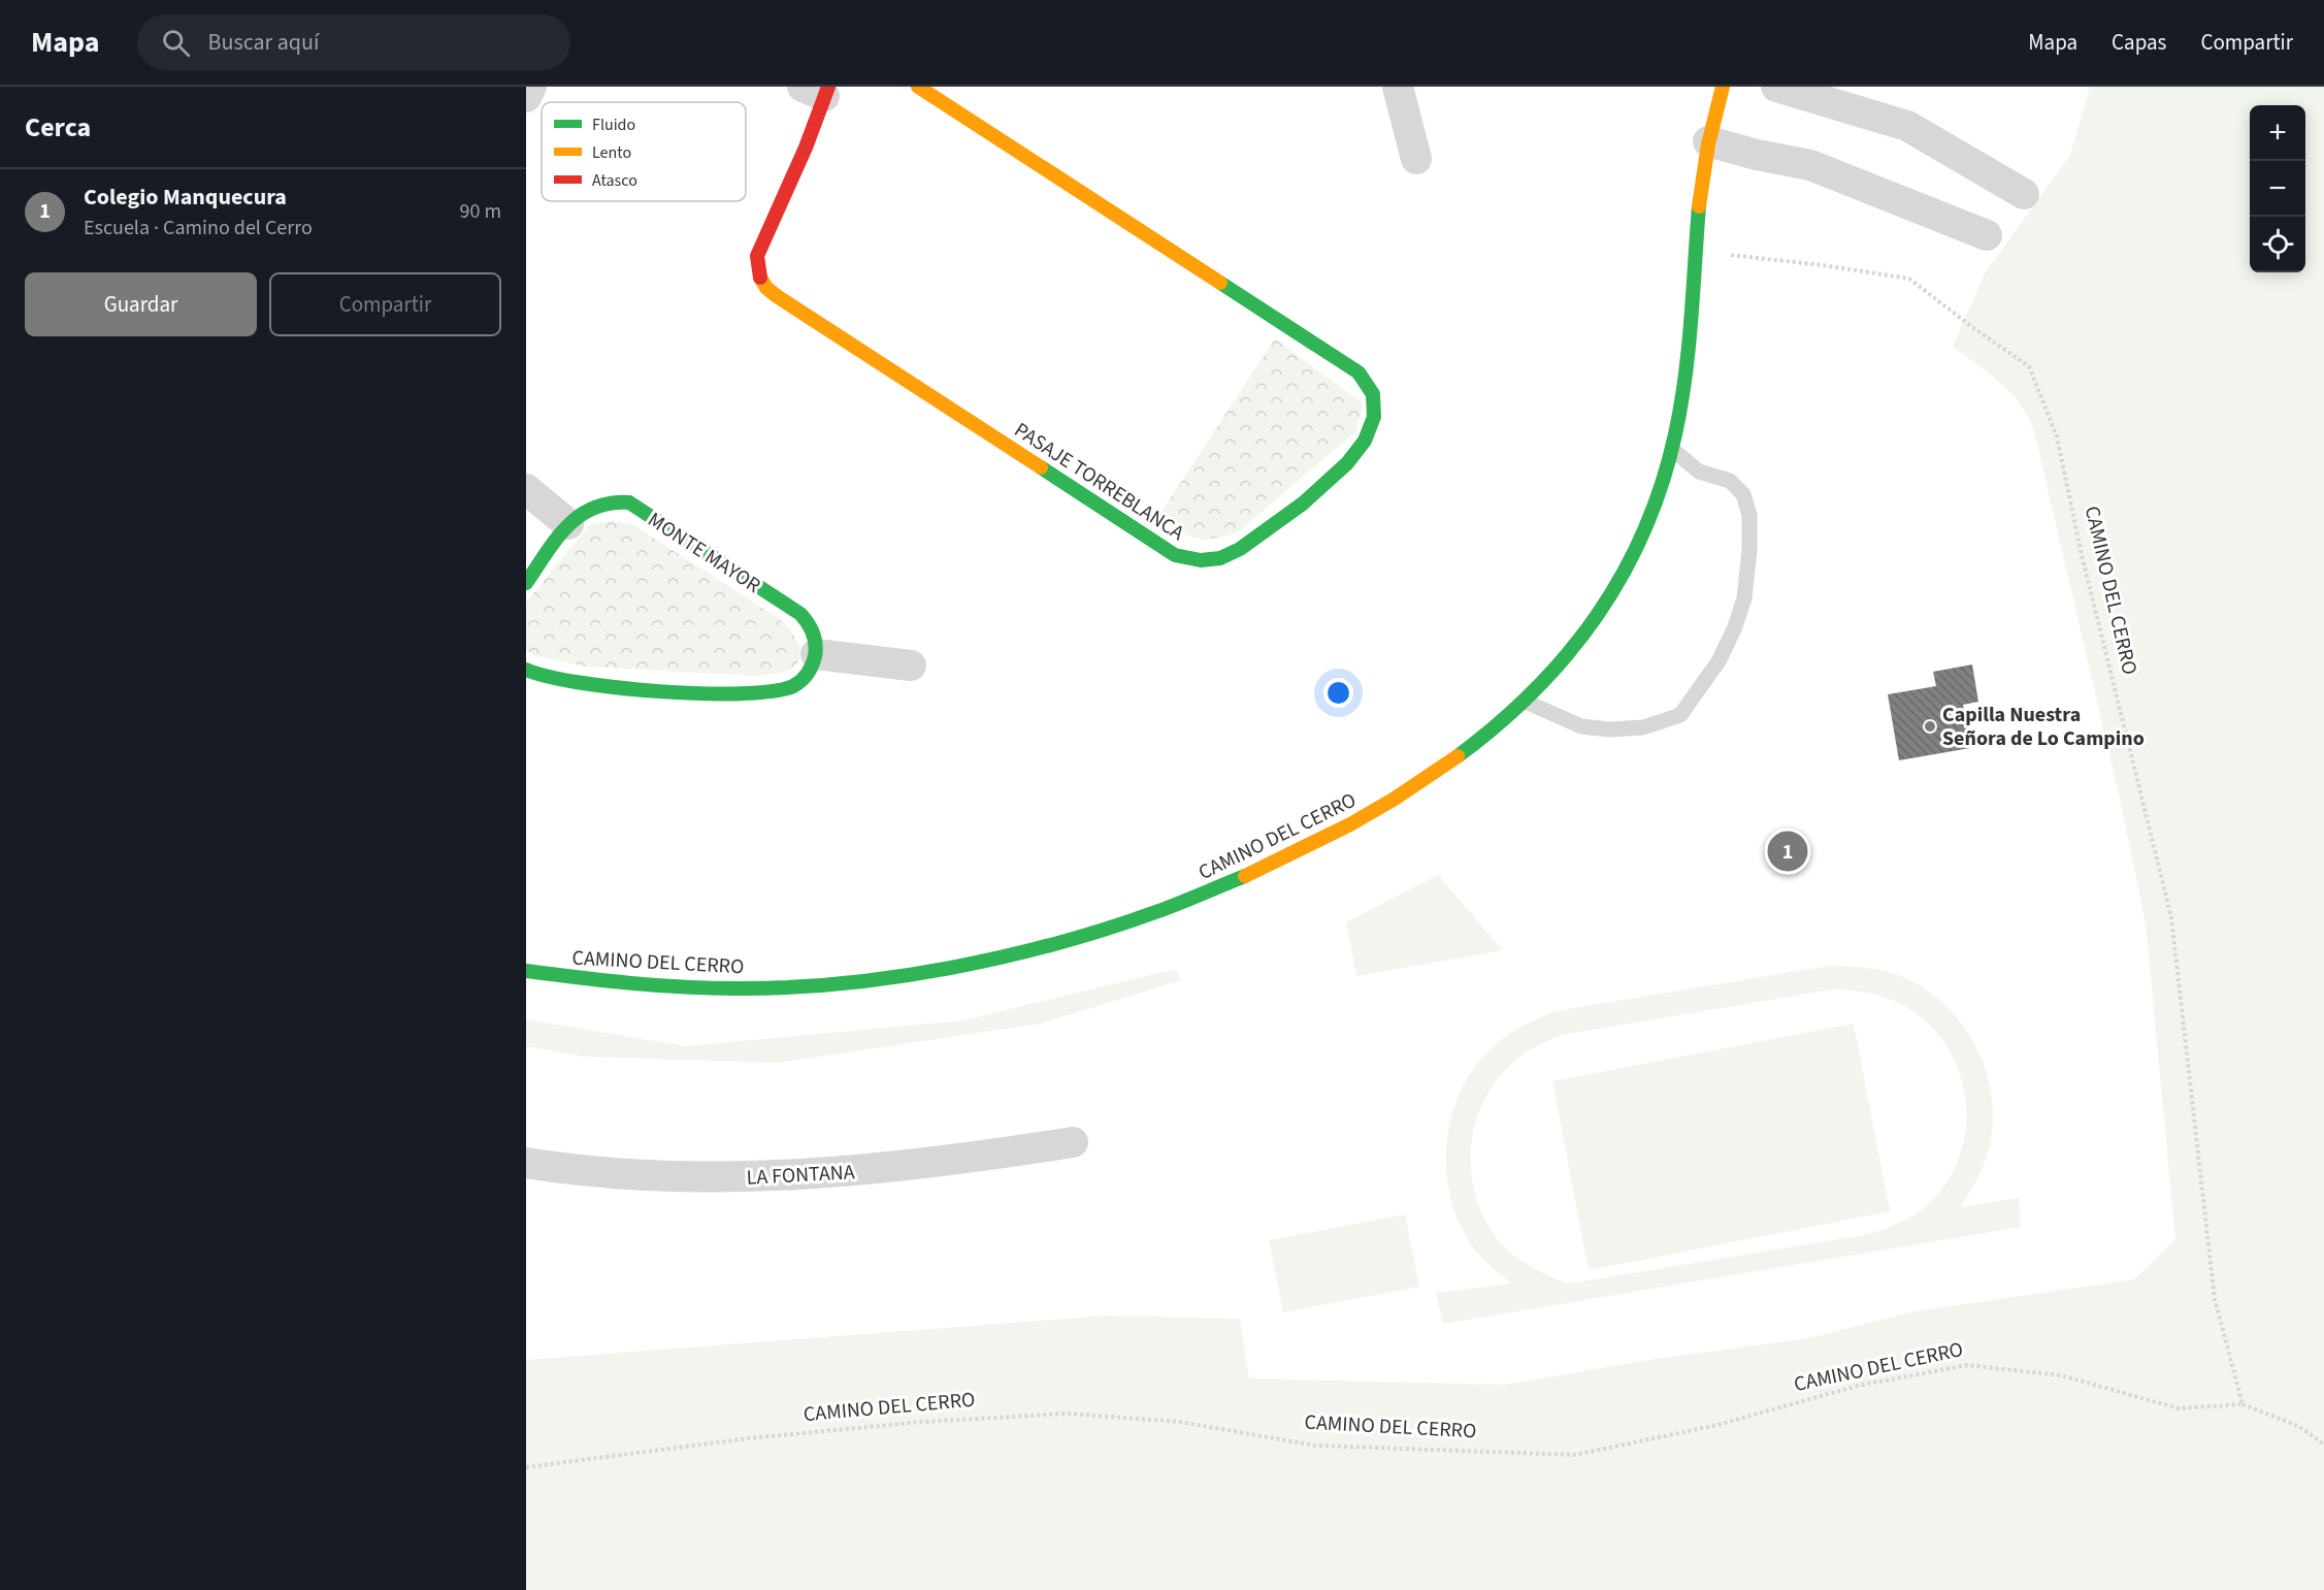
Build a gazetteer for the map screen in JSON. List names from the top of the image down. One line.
{"streets":{"street":["PASAJE TORREBLANCA","MONTE MAYOR","CAMINO DEL CERRO","LA FONTANA"]},"places":["Capilla Nuestra Señora de Lo Campino"],"legend":["Fluido","Lento","Atasco"],"page":{"header":"Mapa","search":"Buscar aquí","nav":["Mapa","Capas","Compartir"],"heading":"Cerca","map_buttons":["+","−"],"list":[{"mark":"1","name":"Colegio Manquecura","note":"Escuela · Camino del Cerro","value":"90 m"}],"buttons":["Guardar","Compartir"],"pins":"1"}}
